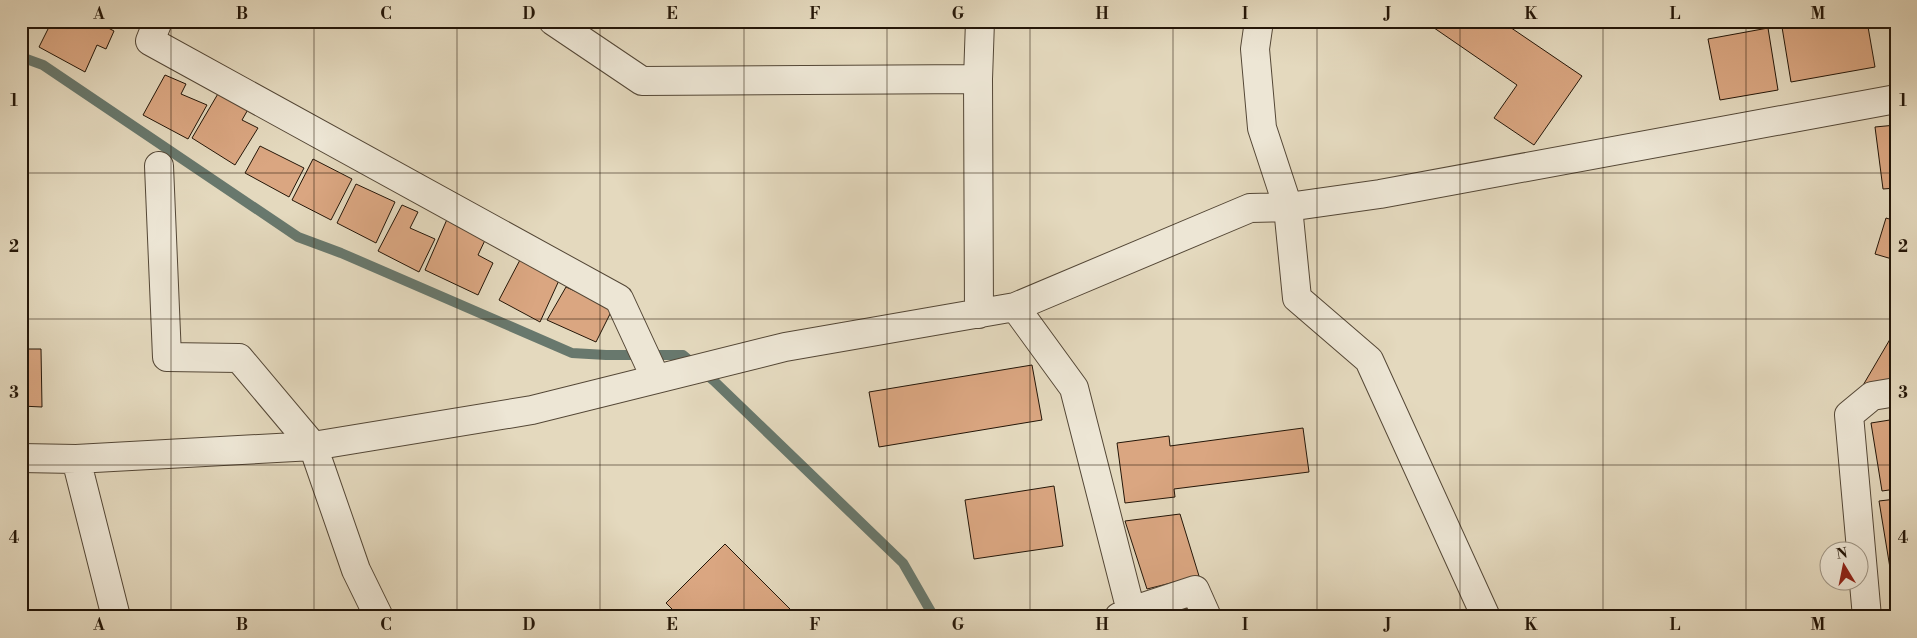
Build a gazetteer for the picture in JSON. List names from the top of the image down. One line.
{"north":"top","grid":{"columns":["A","B","C","D","E","F","G","H","I","J","K","L","M"],"rows":["1","2","3","4"]}}
